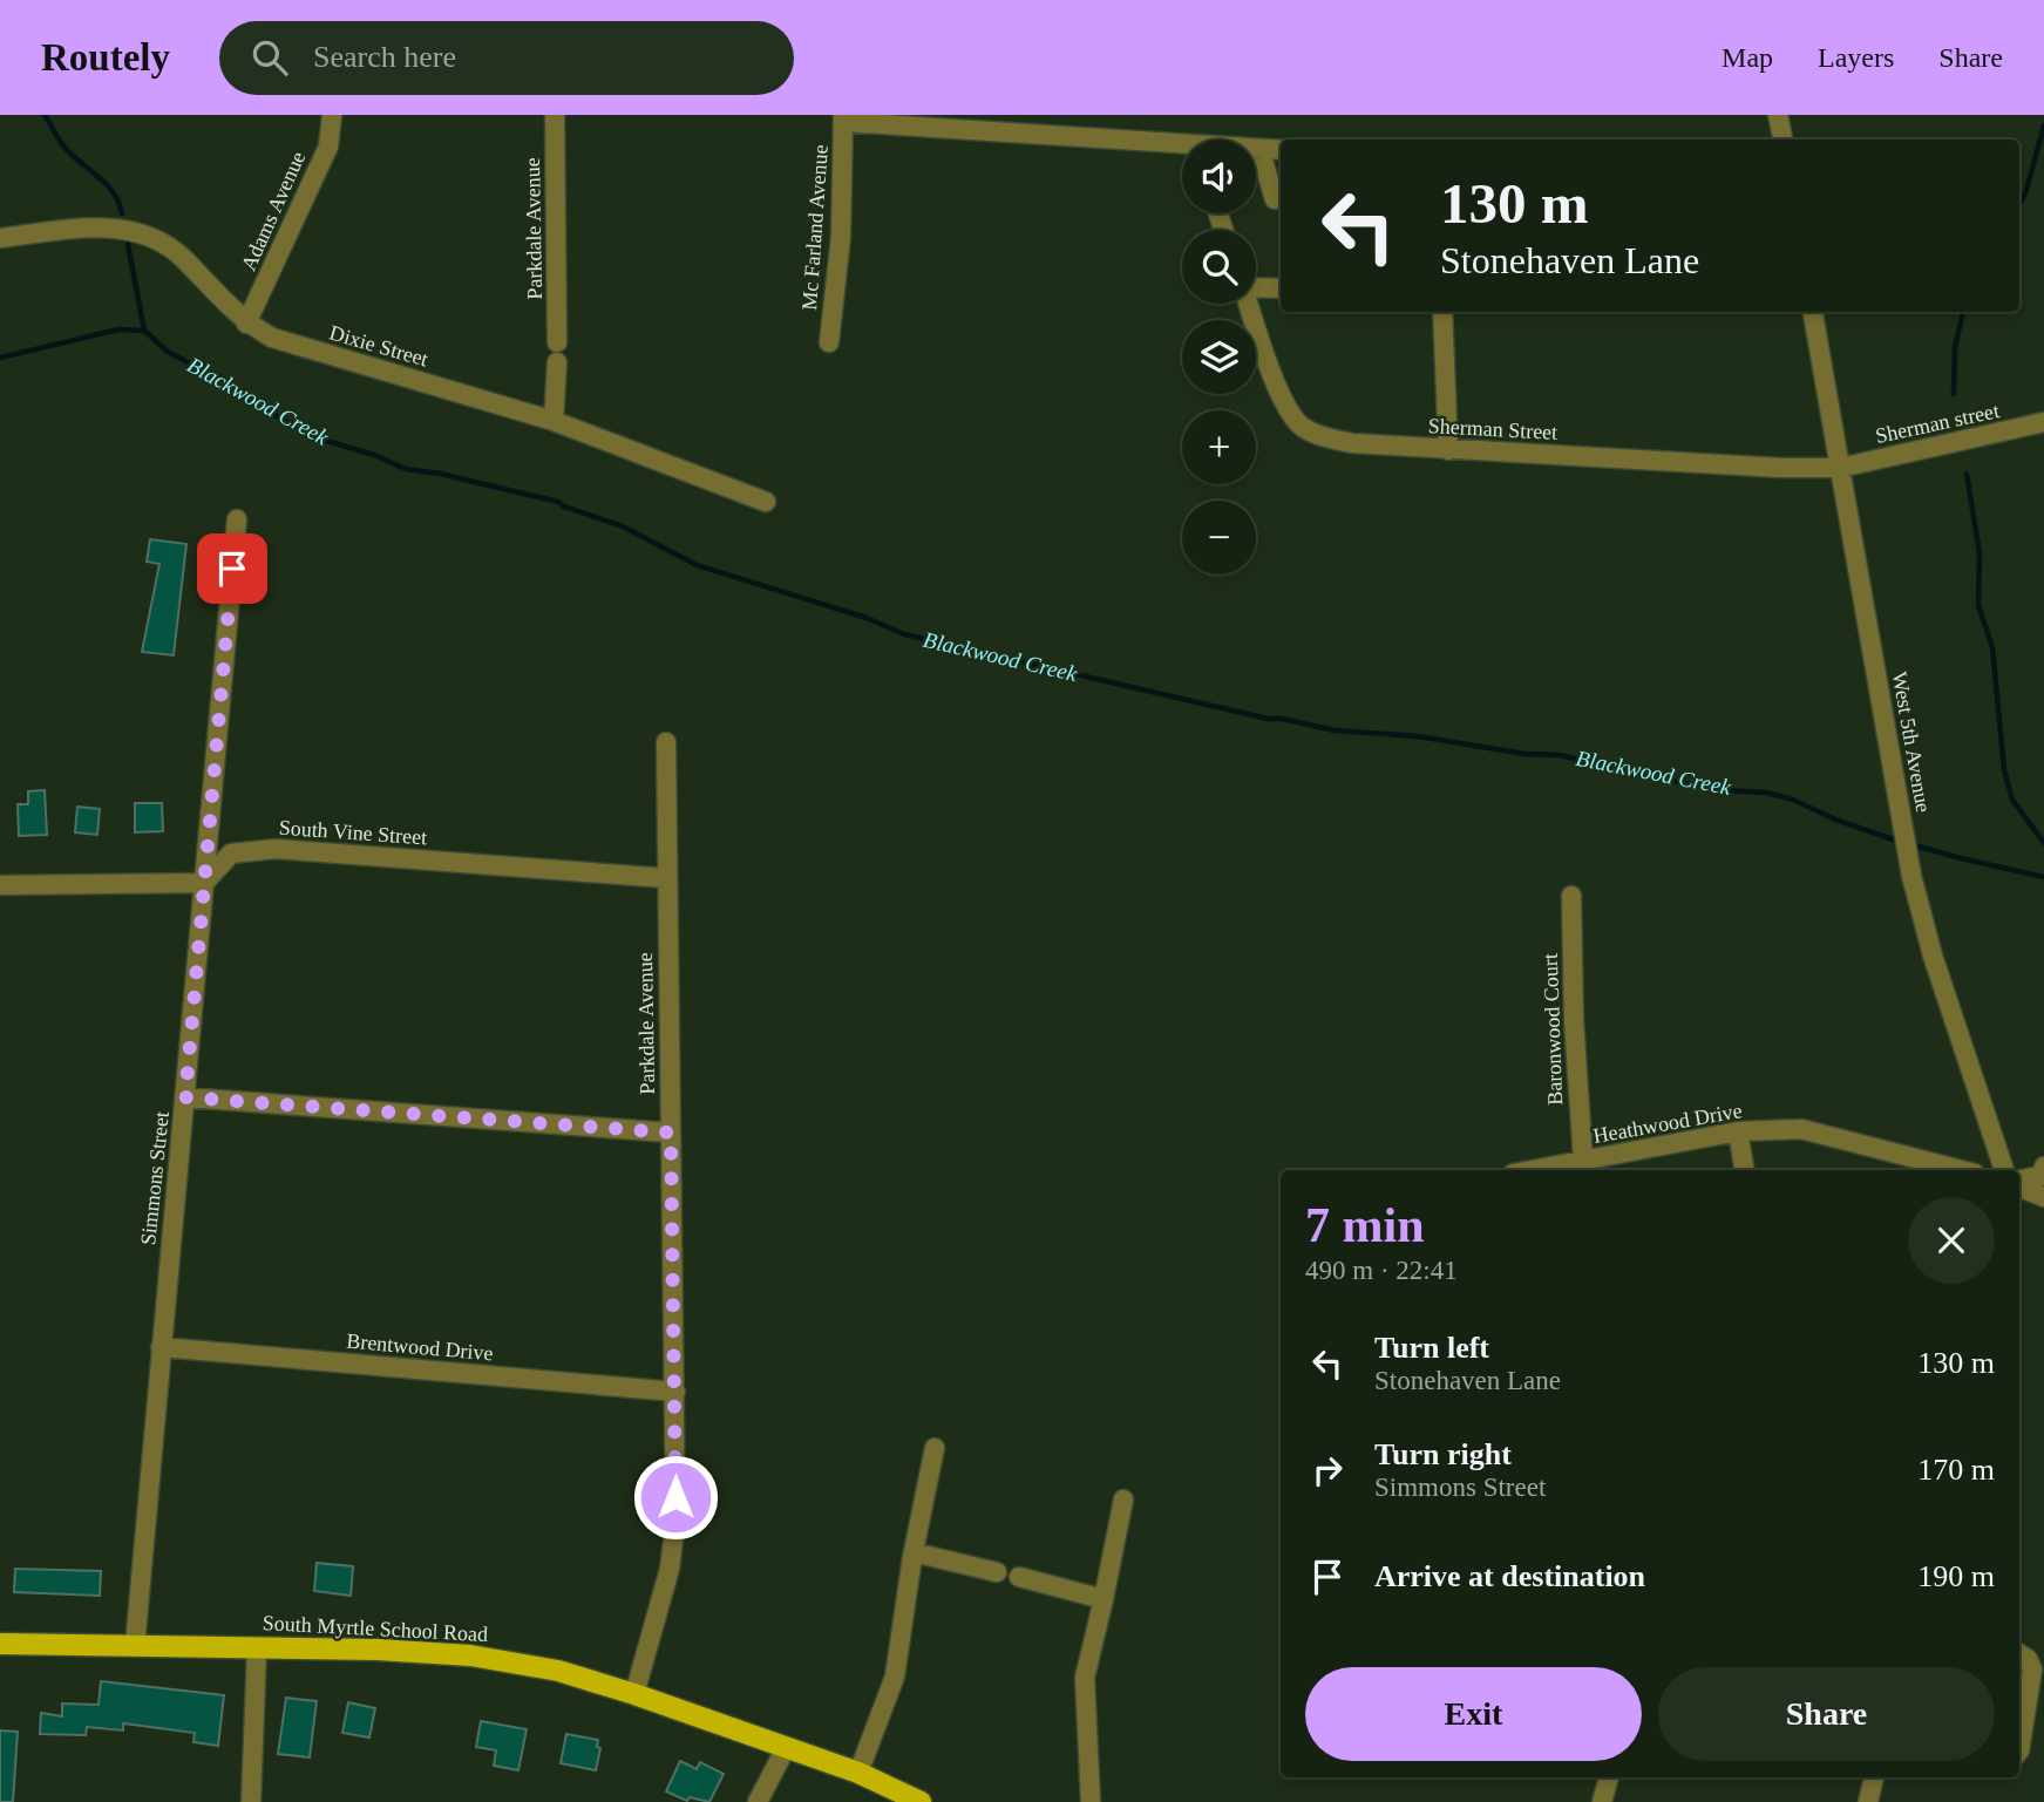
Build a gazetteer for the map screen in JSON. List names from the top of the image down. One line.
{"streets":{"main road":["South Myrtle School Road"],"street":["Adams Avenue","Mc Farland Avenue","Parkdale Avenue","Dixie Street","Sherman street","Sherman Street","West 5th Avenue","South Vine Street","Baronwood Court","Heathwood Drive","Simmons Street","Brentwood Drive"]},"crossings":[["Adams Avenue","Dixie Street"],["Parkdale Avenue","South Vine Street"],["Parkdale Avenue","Brentwood Drive"],["Parkdale Avenue","South Myrtle School Road"],["Sherman street","Sherman Street"],["Sherman street","West 5th Avenue"],["Sherman Street","West 5th Avenue"],["South Vine Street","Simmons Street"],["Baronwood Court","Heathwood Drive"],["Simmons Street","Brentwood Drive"],["Simmons Street","South Myrtle School Road"]],"water":["Blackwood Creek"],"page":{"header":"Routely","search":"Search here","nav":["Map","Layers","Share"],"map_buttons":["+","−"],"turn":["130 m","Stonehaven Lane"],"heading":["7 min","490 m · 22:41"],"list":[{"name":"Turn left","note":"Stonehaven Lane","value":"130 m"},{"name":"Turn right","note":"Simmons Street","value":"170 m"},{"name":"Arrive at destination","value":"190 m"}],"buttons":["Exit","Share"]}}
